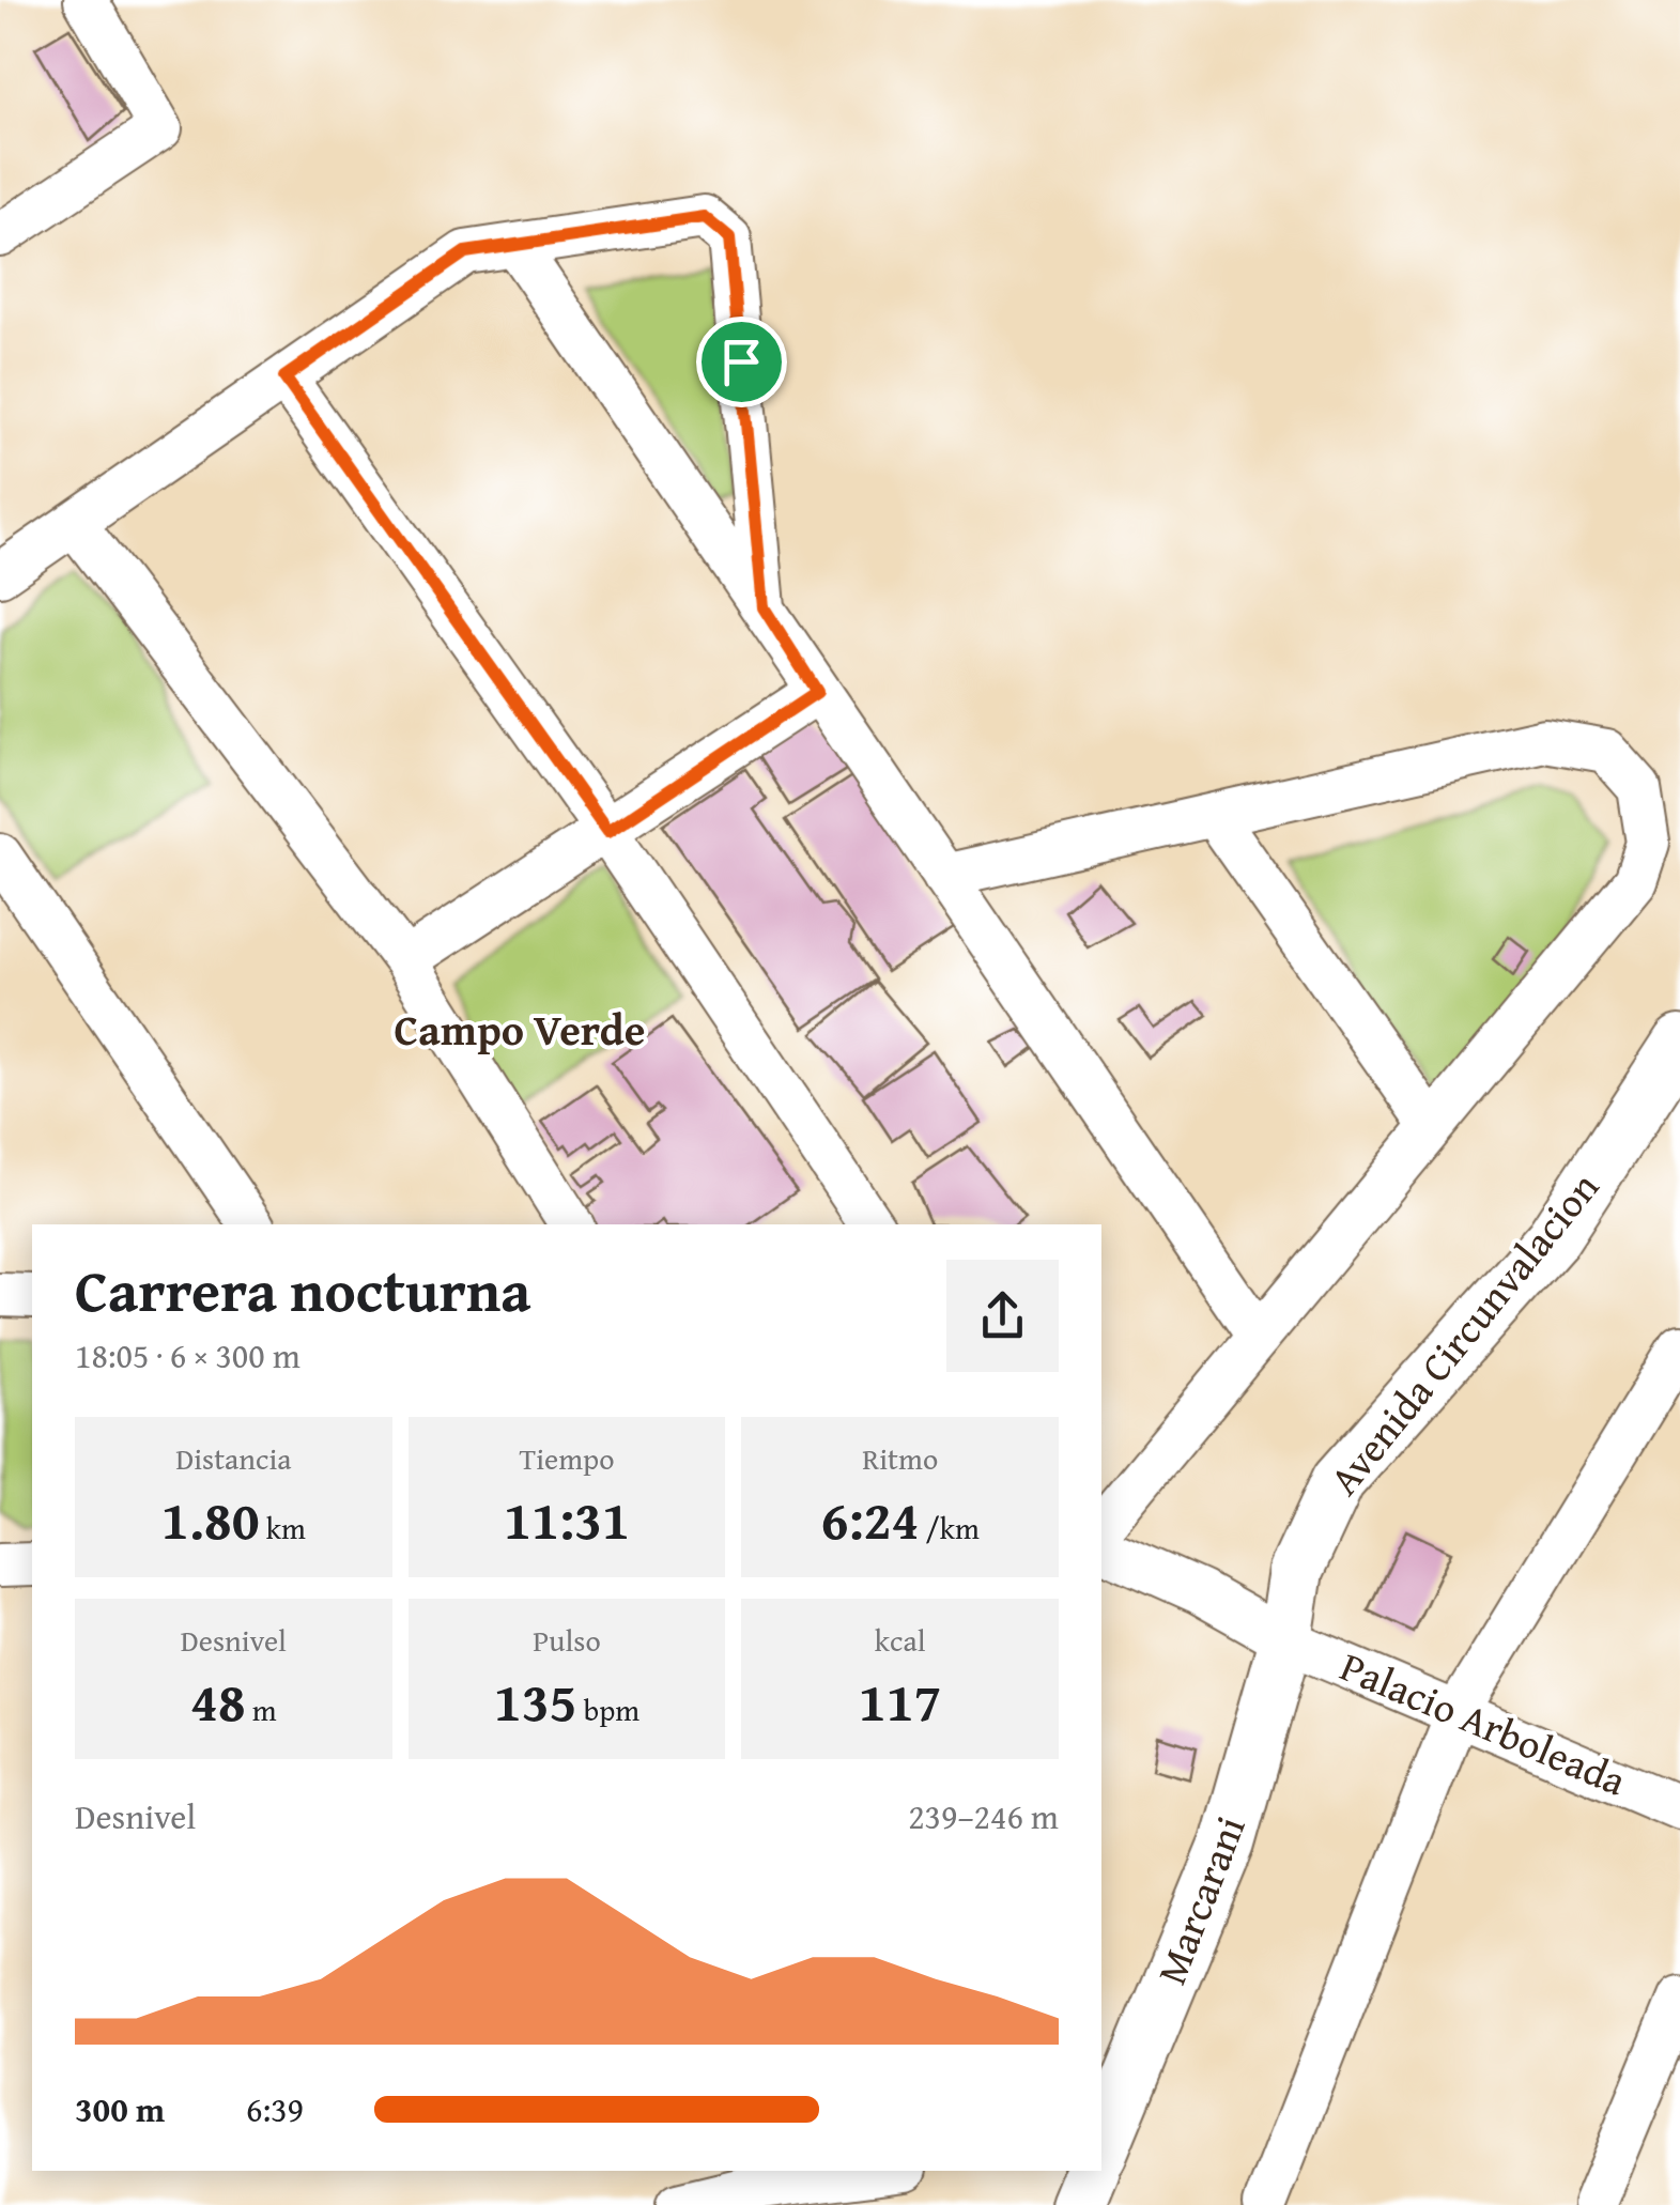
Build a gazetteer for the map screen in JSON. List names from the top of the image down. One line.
{"streets":{"main road":["Avenida Circunvalacion","Marcarani"],"street":["Palacio Arboleada"]},"crossings":[["Avenida Circunvalacion","Palacio Arboleada"],["Avenida Circunvalacion","Marcarani"],["Palacio Arboleada","Marcarani"]],"districts":["Campo Verde"],"page":{"heading":["Carrera nocturna","18:05 · 6 × 300 m"],"stats":[["Distancia","1.80 km"],["Tiempo","11:31"],["Ritmo","6:24 /km"],["Desnivel","48 m"],["Pulso","135 bpm"],["kcal","117"]],"chart":["Desnivel","239–246 m"],"list":[{"name":"300 m","note":"6:39"}]}}
